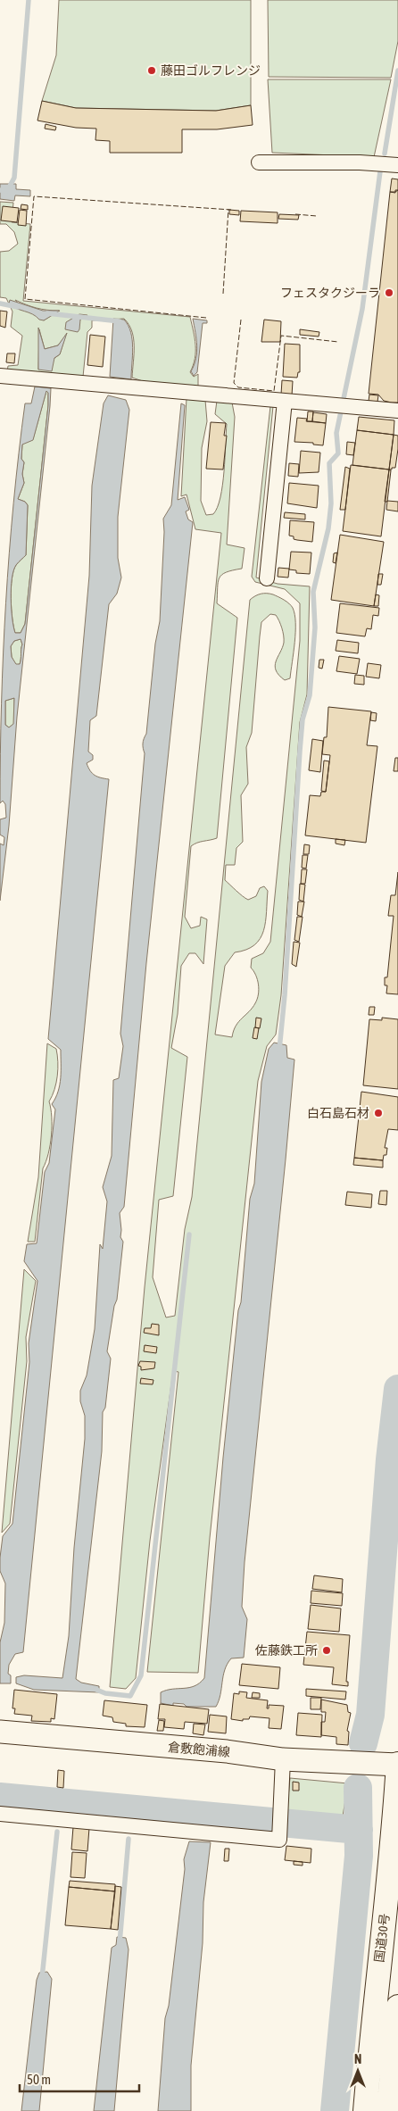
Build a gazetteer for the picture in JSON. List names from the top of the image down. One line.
{"streets":{"highway":["国道30号"],"main road":["倉敷飽浦線"]},"crossings":[["倉敷飽浦線","国道30号"]],"places":["藤田ゴルフレンジ","フェスタクジーラ","白石島石材","佐藤鉄工所"],"scale_bar":"50 m","north":"top"}
